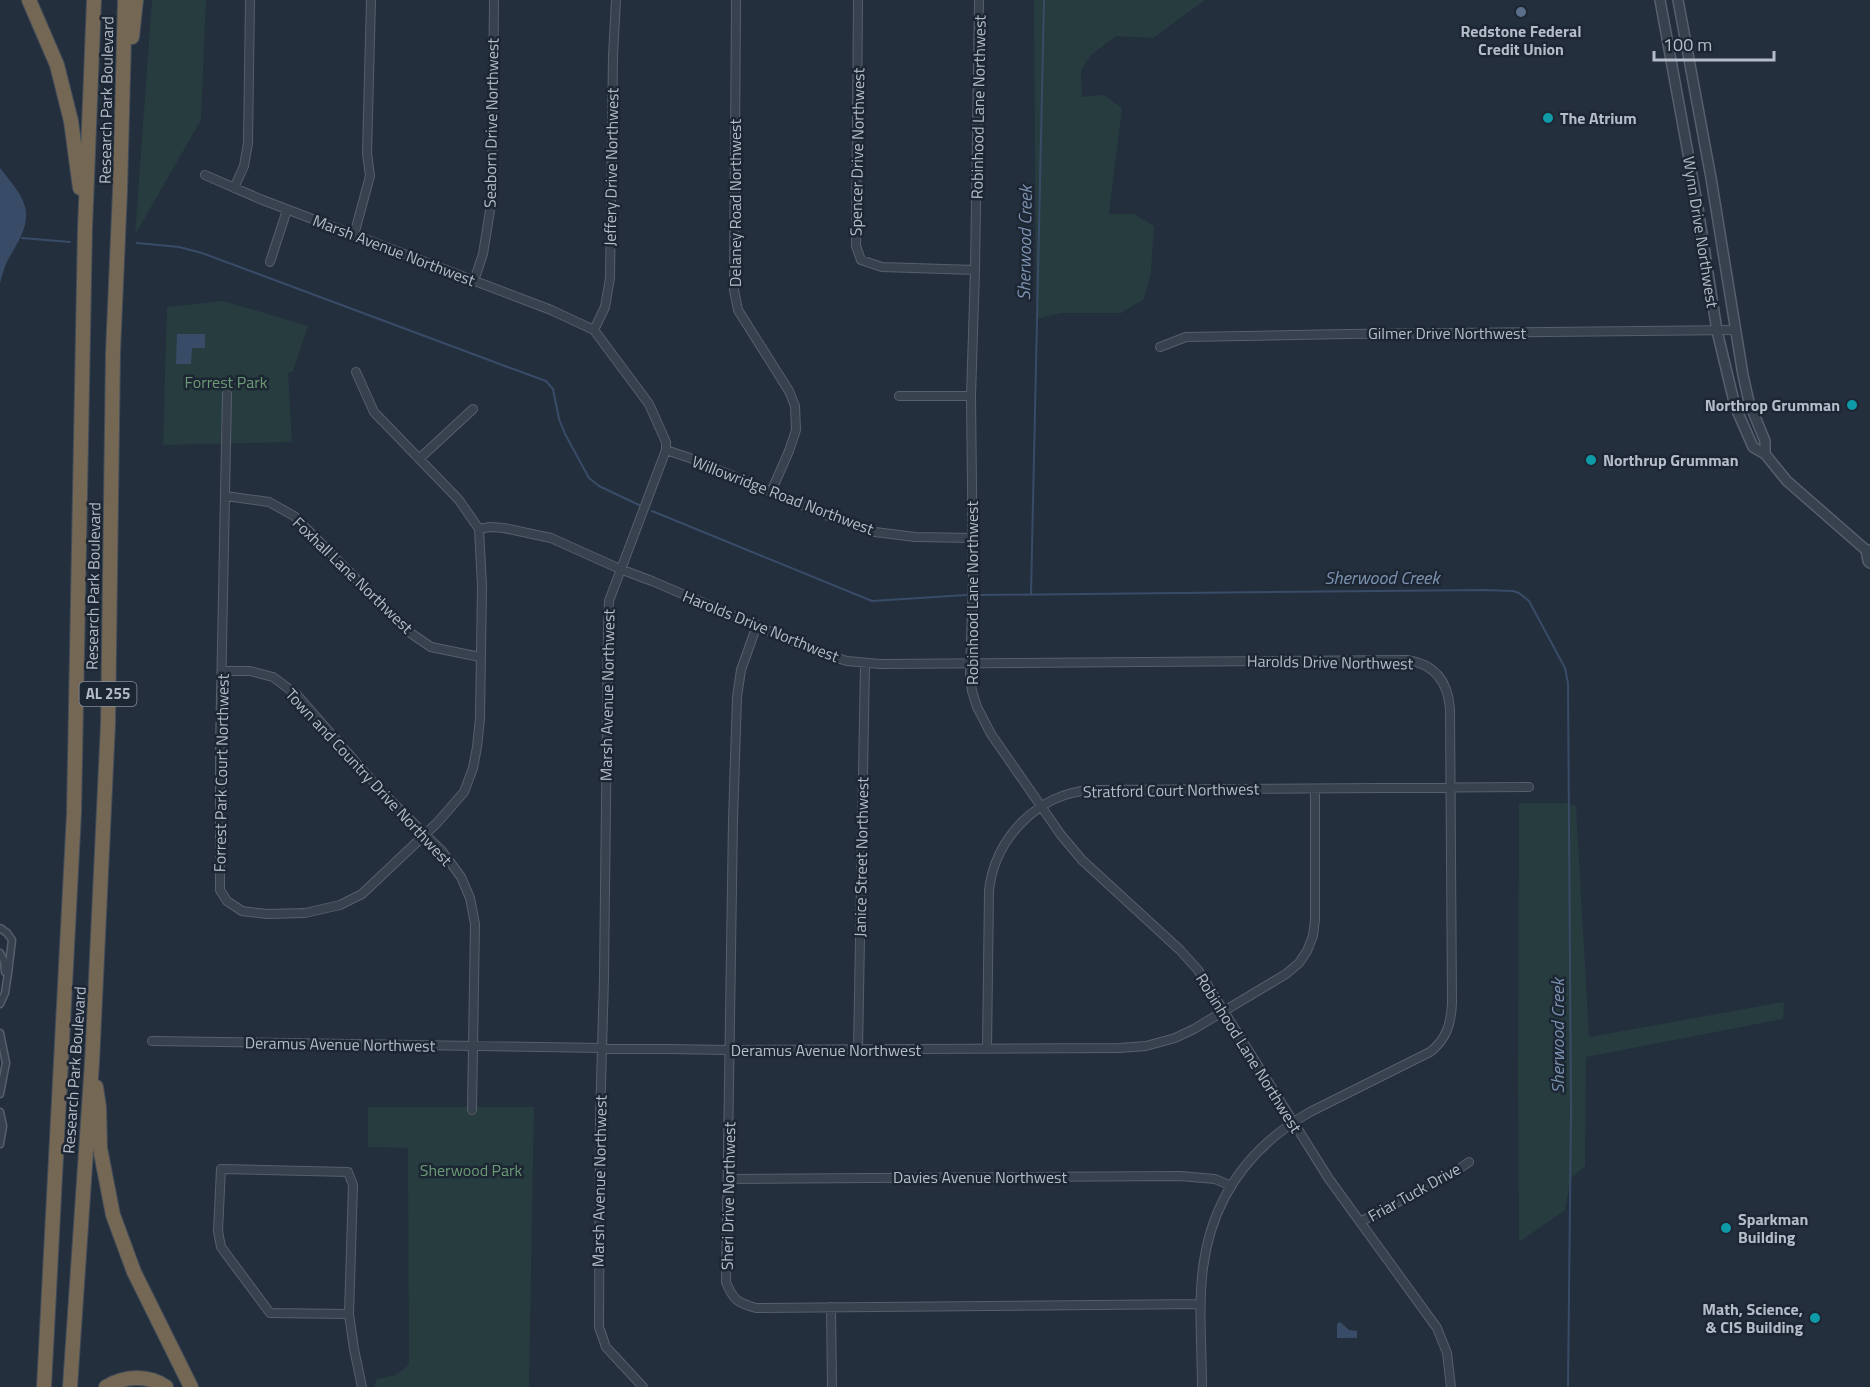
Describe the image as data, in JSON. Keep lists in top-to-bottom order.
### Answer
{
  "streets": {
    "highway": ["Research Park Boulevard", "AL 255"],
    "street": [
      "Robinhood Lane Northwest",
      "Seaborn Drive Northwest",
      "Spencer Drive Northwest",
      "Jeffery Drive Northwest",
      "Delaney Road Northwest",
      "Wynn Drive Northwest",
      "Marsh Avenue Northwest",
      "Gilmer Drive Northwest",
      "Willowridge Road Northwest",
      "Foxhall Lane Northwest",
      "Harolds Drive Northwest",
      "Forrest Park Court Northwest",
      "Town and Country Drive Northwest",
      "Stratford Court Northwest",
      "Janice Street Northwest",
      "Deramus Avenue Northwest",
      "Davies Avenue Northwest",
      "Friar Tuck Drive",
      "Sheri Drive Northwest"
    ]
  },
  "crossings": [
    ["Robinhood Lane Northwest", "Spencer Drive Northwest"],
    ["Robinhood Lane Northwest", "Willowridge Road Northwest"],
    ["Robinhood Lane Northwest", "Harolds Drive Northwest"],
    ["Robinhood Lane Northwest", "Stratford Court Northwest"],
    ["Robinhood Lane Northwest", "Deramus Avenue Northwest"],
    ["Robinhood Lane Northwest", "Friar Tuck Drive"],
    ["Seaborn Drive Northwest", "Marsh Avenue Northwest"],
    ["Jeffery Drive Northwest", "Marsh Avenue Northwest"],
    ["Delaney Road Northwest", "Willowridge Road Northwest"],
    ["Wynn Drive Northwest", "Gilmer Drive Northwest"],
    ["Marsh Avenue Northwest", "Willowridge Road Northwest"],
    ["Marsh Avenue Northwest", "Harolds Drive Northwest"],
    ["Marsh Avenue Northwest", "Deramus Avenue Northwest"],
    ["Foxhall Lane Northwest", "Forrest Park Court Northwest"],
    ["Harolds Drive Northwest", "Forrest Park Court Northwest"],
    ["Harolds Drive Northwest", "Stratford Court Northwest"],
    ["Harolds Drive Northwest", "Janice Street Northwest"],
    ["Harolds Drive Northwest", "Davies Avenue Northwest"],
    ["Harolds Drive Northwest", "Sheri Drive Northwest"],
    ["Forrest Park Court Northwest", "Town and Country Drive Northwest"],
    ["Town and Country Drive Northwest", "Deramus Avenue Northwest"],
    ["Stratford Court Northwest", "Deramus Avenue Northwest"],
    ["Janice Street Northwest", "Deramus Avenue Northwest"],
    ["Deramus Avenue Northwest", "Sheri Drive Northwest"],
    ["Davies Avenue Northwest", "Sheri Drive Northwest"]
  ],
  "water": ["Sherwood Creek"],
  "parks": ["Forrest Park", "Sherwood Park"],
  "places": [
    "Redstone Federal Credit Union",
    "The Atrium",
    "Northrop Grumman",
    "Northrup Grumman",
    "Sparkman Building",
    "Math, Science, & CIS Building"
  ],
  "scale_bar": "100 m"
}
